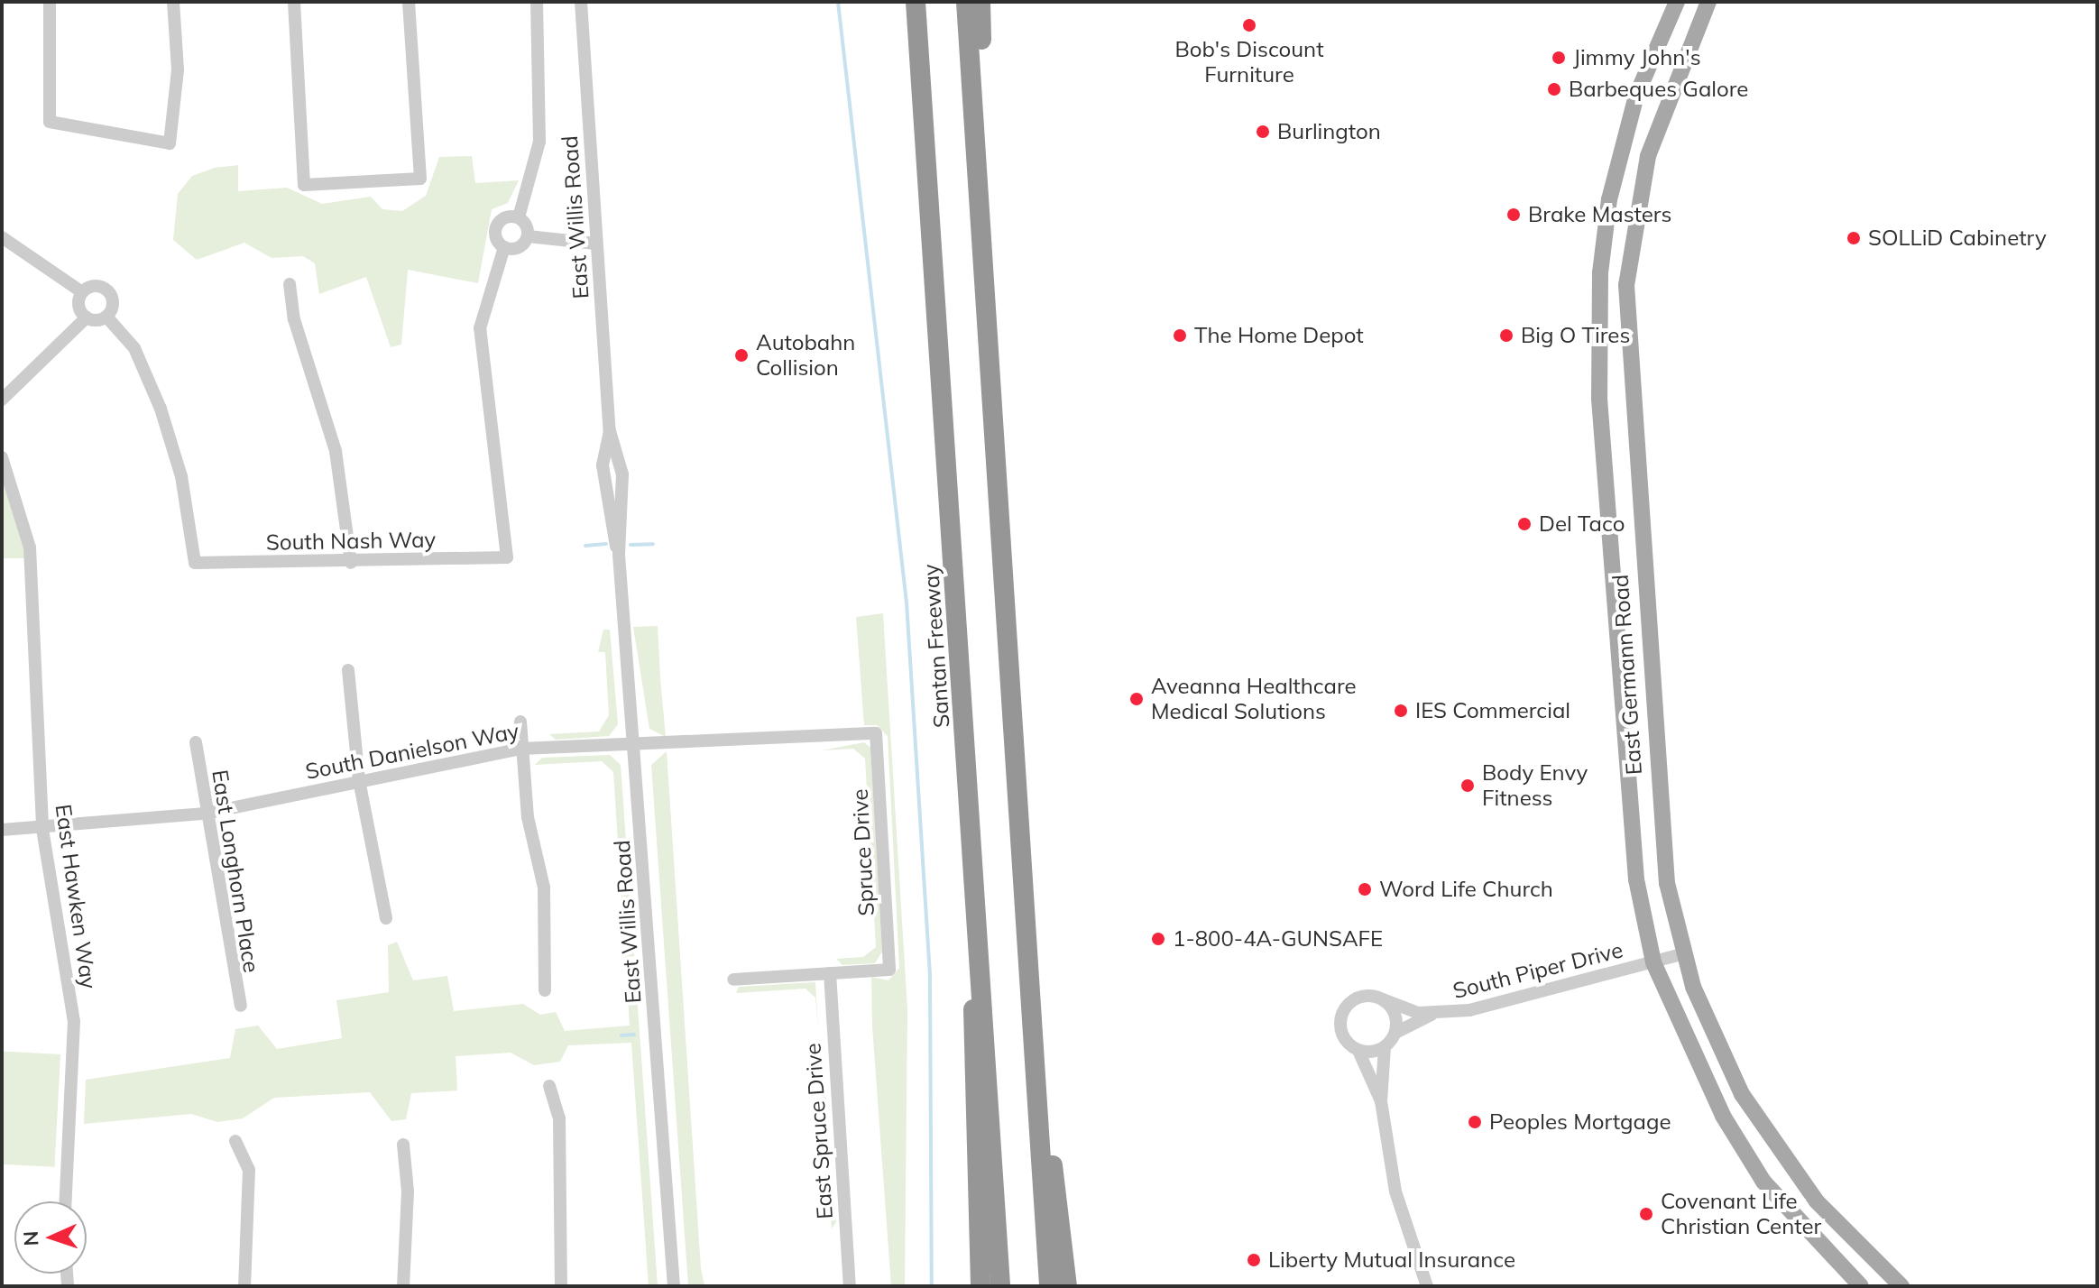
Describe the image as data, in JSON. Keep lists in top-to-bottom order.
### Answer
{
  "streets": {
    "highway": ["Santan Freeway"],
    "main road": ["East Germann Road"],
    "street": [
      "East Willis Road",
      "South Nash Way",
      "South Danielson Way",
      "Spruce Drive",
      "East Longhorn Place",
      "East Hawken Way",
      "South Piper Drive",
      "East Spruce Drive"
    ]
  },
  "crossings": [
    ["East Willis Road", "South Danielson Way"],
    ["East Germann Road", "South Piper Drive"],
    ["South Danielson Way", "Spruce Drive"],
    ["South Danielson Way", "East Longhorn Place"],
    ["South Danielson Way", "East Hawken Way"],
    ["Spruce Drive", "East Spruce Drive"]
  ],
  "places": [
    "Bob's Discount Furniture",
    "Jimmy John's",
    "Barbeques Galore",
    "Burlington",
    "Brake Masters",
    "SOLLiD Cabinetry",
    "The Home Depot",
    "Big O Tires",
    "Autobahn Collision",
    "Del Taco",
    "Aveanna Healthcare Medical Solutions",
    "IES Commercial",
    "Body Envy Fitness",
    "Word Life Church",
    "1-800-4A-GUNSAFE",
    "Peoples Mortgage",
    "Covenant Life Christian Center",
    "Liberty Mutual Insurance"
  ],
  "north": "left"
}
